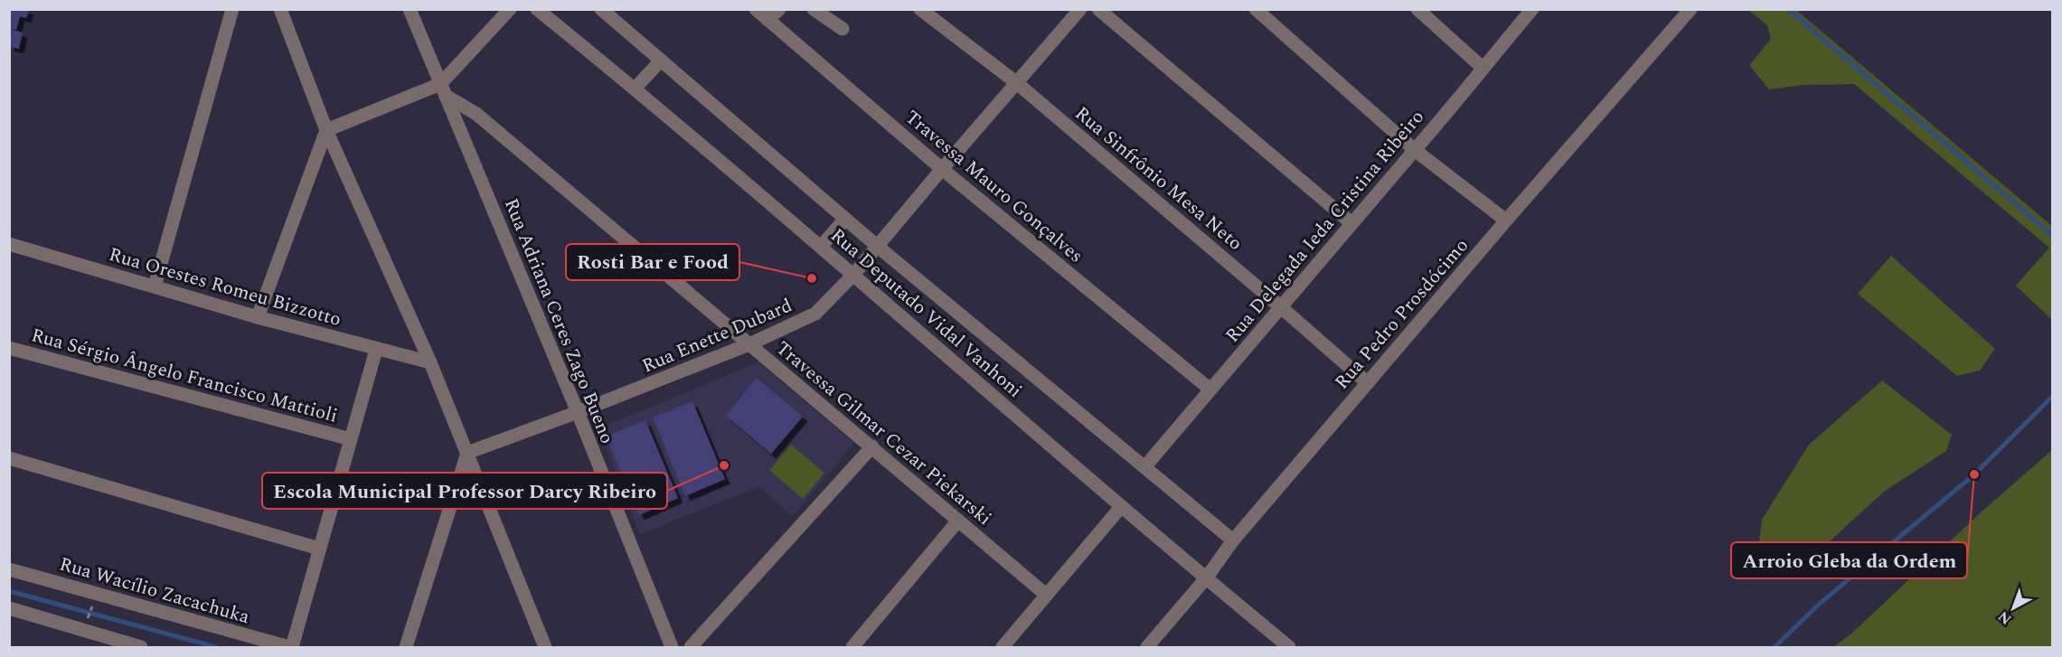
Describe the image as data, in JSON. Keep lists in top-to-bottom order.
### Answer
{
  "streets": {
    "street": [
      "Rua Sinfrônio Mesa Neto",
      "Travessa Mauro Gonçalves",
      "Rua Delegada Ieda Cristina Ribeiro",
      "Rua Orestes Romeu Bizzotto",
      "Rua Deputado Vidal Vanhoni",
      "Rua Pedro Prosdócimo",
      "Rua Adriana Ceres Zago Bueno",
      "Rua Enette Dubard",
      "Rua Sérgio Ângelo Francisco Mattioli",
      "Travessa Gilmar Cezar Piekarski",
      "Rua Wacílio Zacachuka"
    ]
  },
  "crossings": [
    ["Rua Sinfrônio Mesa Neto", "Rua Delegada Ieda Cristina Ribeiro"],
    ["Rua Sinfrônio Mesa Neto", "Rua Pedro Prosdócimo"],
    ["Rua Sinfrônio Mesa Neto", "Rua Enette Dubard"],
    ["Travessa Mauro Gonçalves", "Rua Delegada Ieda Cristina Ribeiro"],
    ["Travessa Mauro Gonçalves", "Rua Enette Dubard"],
    ["Rua Delegada Ieda Cristina Ribeiro", "Rua Deputado Vidal Vanhoni"],
    ["Rua Deputado Vidal Vanhoni", "Rua Pedro Prosdócimo"],
    ["Rua Deputado Vidal Vanhoni", "Rua Enette Dubard"],
    ["Rua Adriana Ceres Zago Bueno", "Rua Enette Dubard"],
    ["Rua Adriana Ceres Zago Bueno", "Travessa Gilmar Cezar Piekarski"],
    ["Rua Enette Dubard", "Travessa Gilmar Cezar Piekarski"]
  ],
  "places": ["Rosti Bar e Food", "Escola Municipal Professor Darcy Ribeiro", "Arroio Gleba da Ordem"],
  "north": "bottom left"
}
